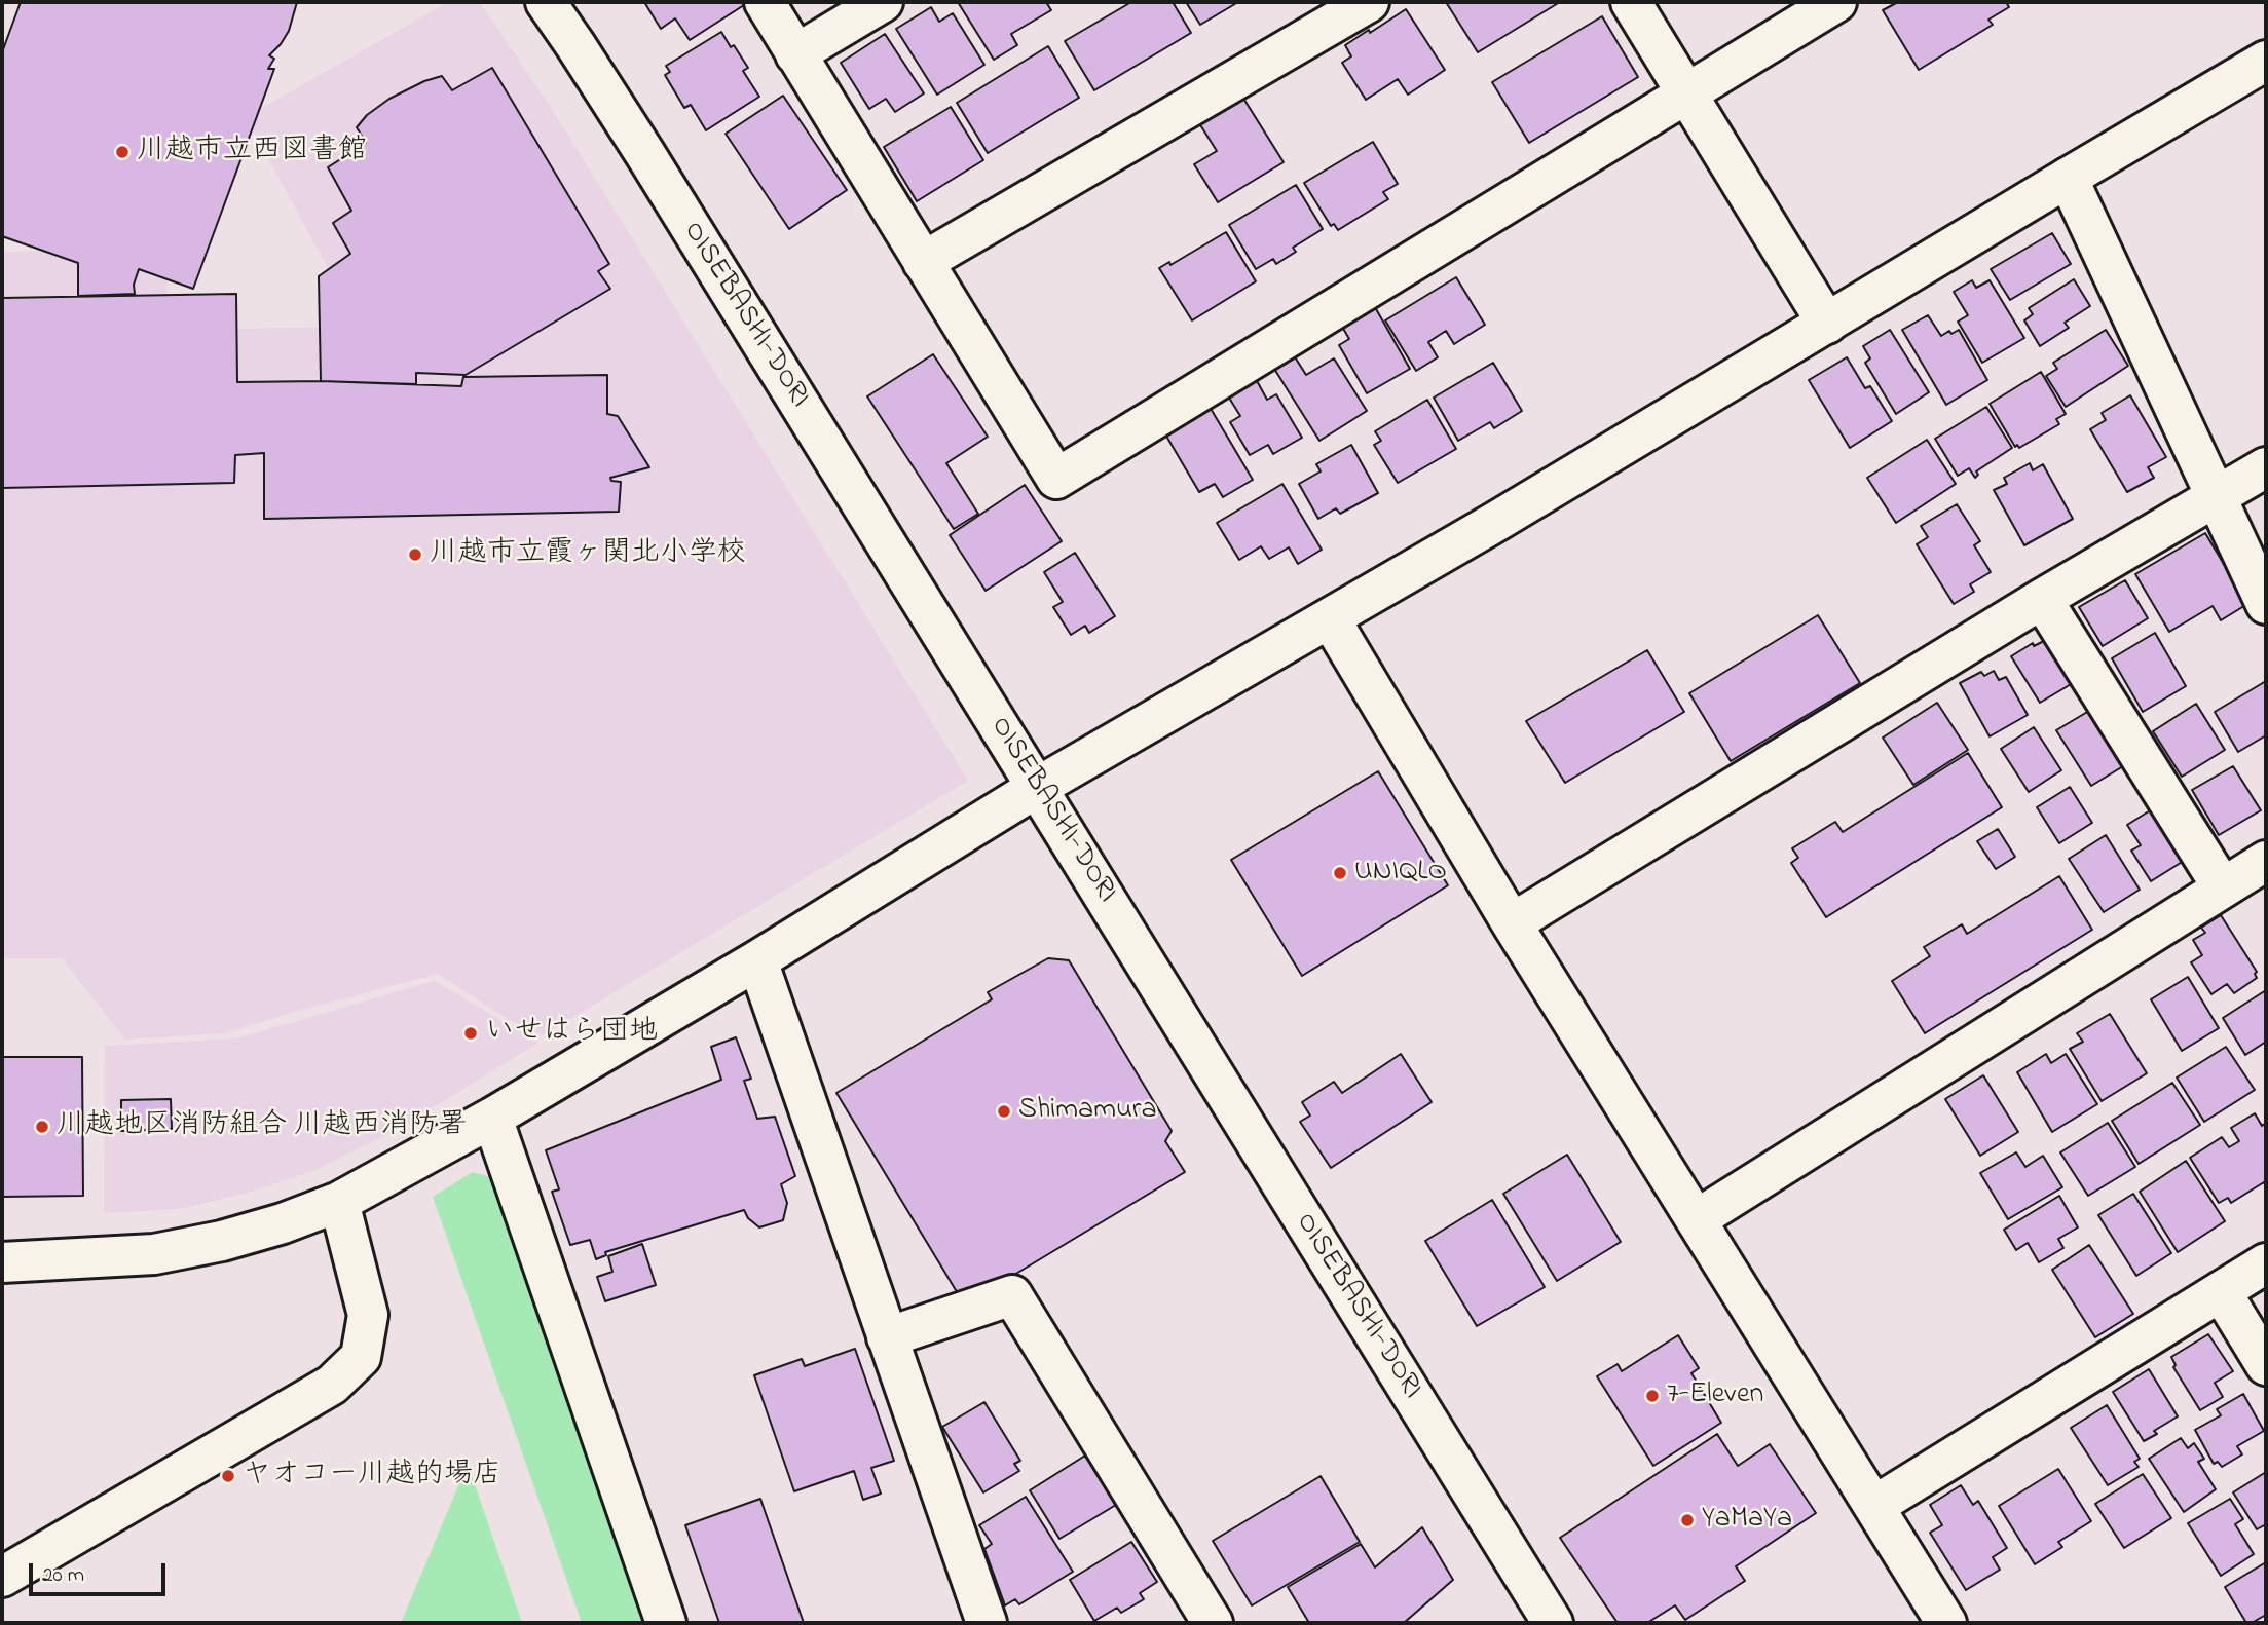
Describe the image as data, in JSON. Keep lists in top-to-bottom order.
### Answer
{
  "streets": {
    "street": ["OISEBASHI-DORI"]
  },
  "places": [
    "川越市立西図書館",
    "川越市立霞ヶ関北小学校",
    "UNIQLO",
    "いせはら団地",
    "Shimamura",
    "川越地区消防組合 川越西消防署",
    "7-Eleven",
    "ヤオコー川越的場店",
    "YaMaYa"
  ],
  "scale_bar": "20 m"
}
